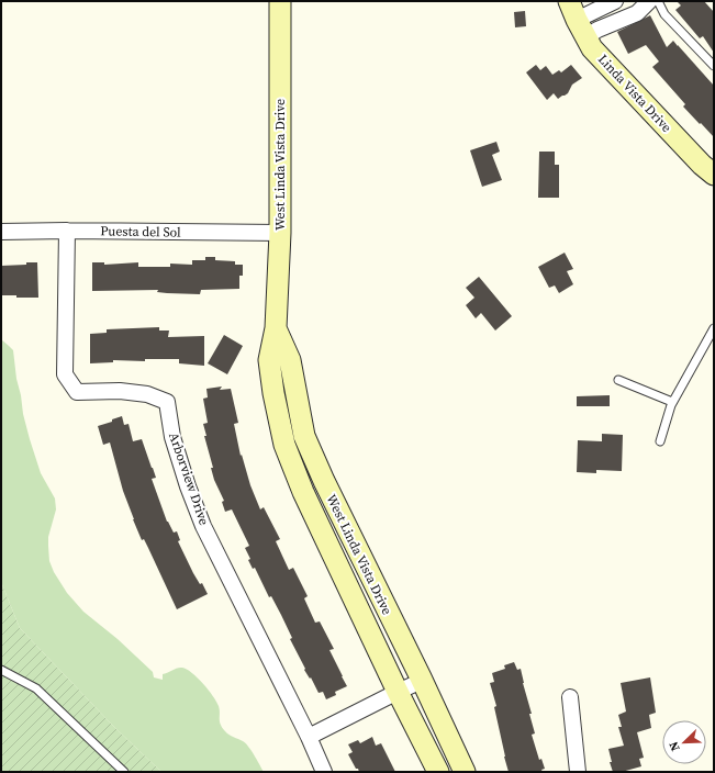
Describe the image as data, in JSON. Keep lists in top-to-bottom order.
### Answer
{
  "streets": {
    "main road": ["Linda Vista Drive", "West Linda Vista Drive"],
    "street": ["Puesta del Sol", "Arborview Drive"]
  },
  "crossings": [
    ["West Linda Vista Drive", "Puesta del Sol"],
    ["Puesta del Sol", "Arborview Drive"]
  ],
  "north": "bottom left"
}
